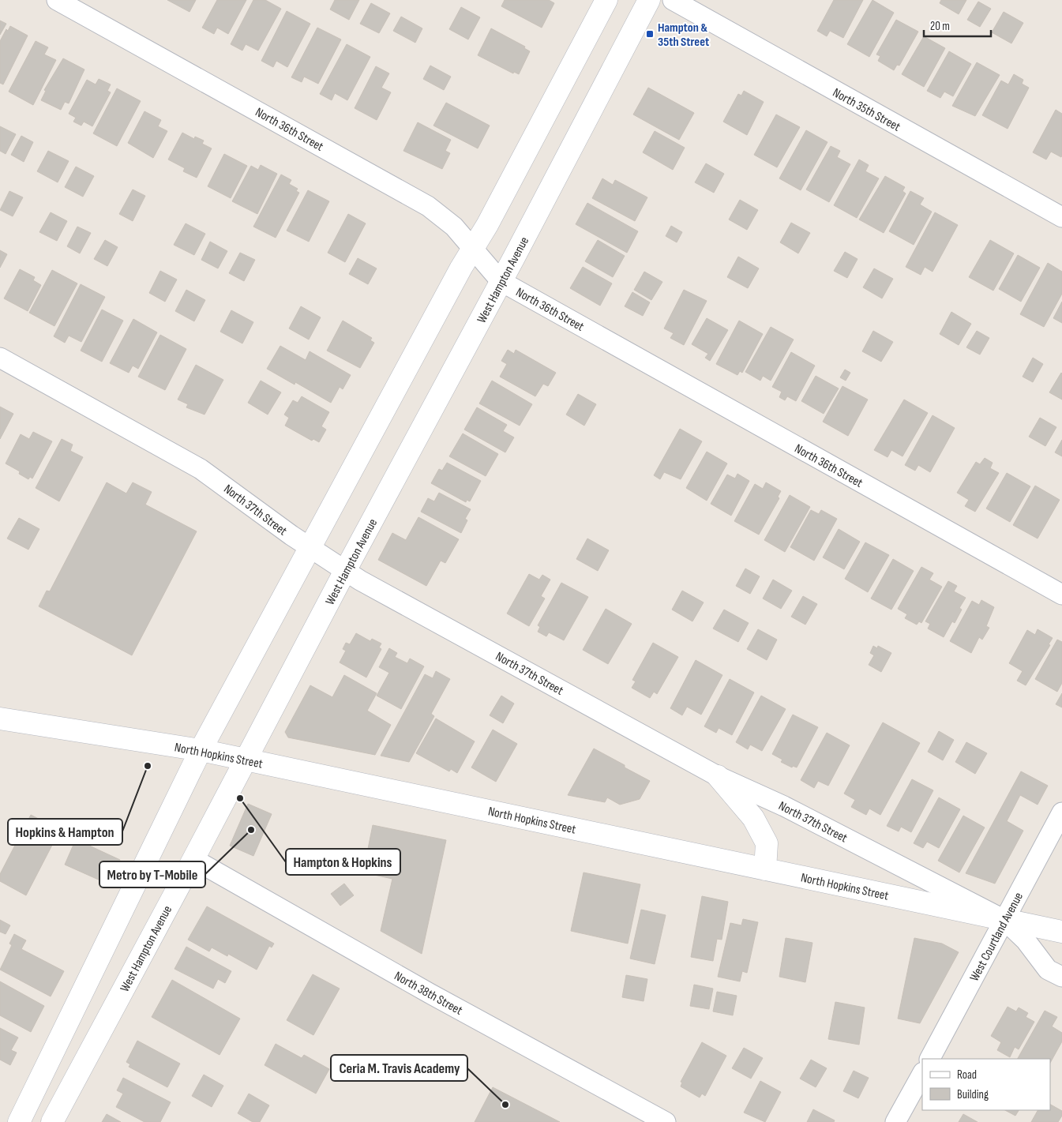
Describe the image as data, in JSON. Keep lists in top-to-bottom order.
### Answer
{
  "streets": {
    "main road": ["West Hampton Avenue", "North Hopkins Street"],
    "street": [
      "North 35th Street",
      "North 36th Street",
      "North 37th Street",
      "West Courtland Avenue",
      "North 38th Street"
    ]
  },
  "crossings": [
    ["North 36th Street", "West Hampton Avenue"],
    ["West Hampton Avenue", "North 37th Street"],
    ["West Hampton Avenue", "North Hopkins Street"],
    ["West Hampton Avenue", "North 38th Street"],
    ["North 37th Street", "North Hopkins Street"],
    ["North 37th Street", "West Courtland Avenue"],
    ["North Hopkins Street", "West Courtland Avenue"]
  ],
  "places": {
    "transit": ["Hampton & 35th Street"],
    "other": [
      "Hopkins & Hampton",
      "Hampton & Hopkins",
      "Metro by T-Mobile",
      "Ceria M. Travis Academy"
    ]
  },
  "legend": ["Road", "Building"],
  "scale_bar": "20 m"
}
